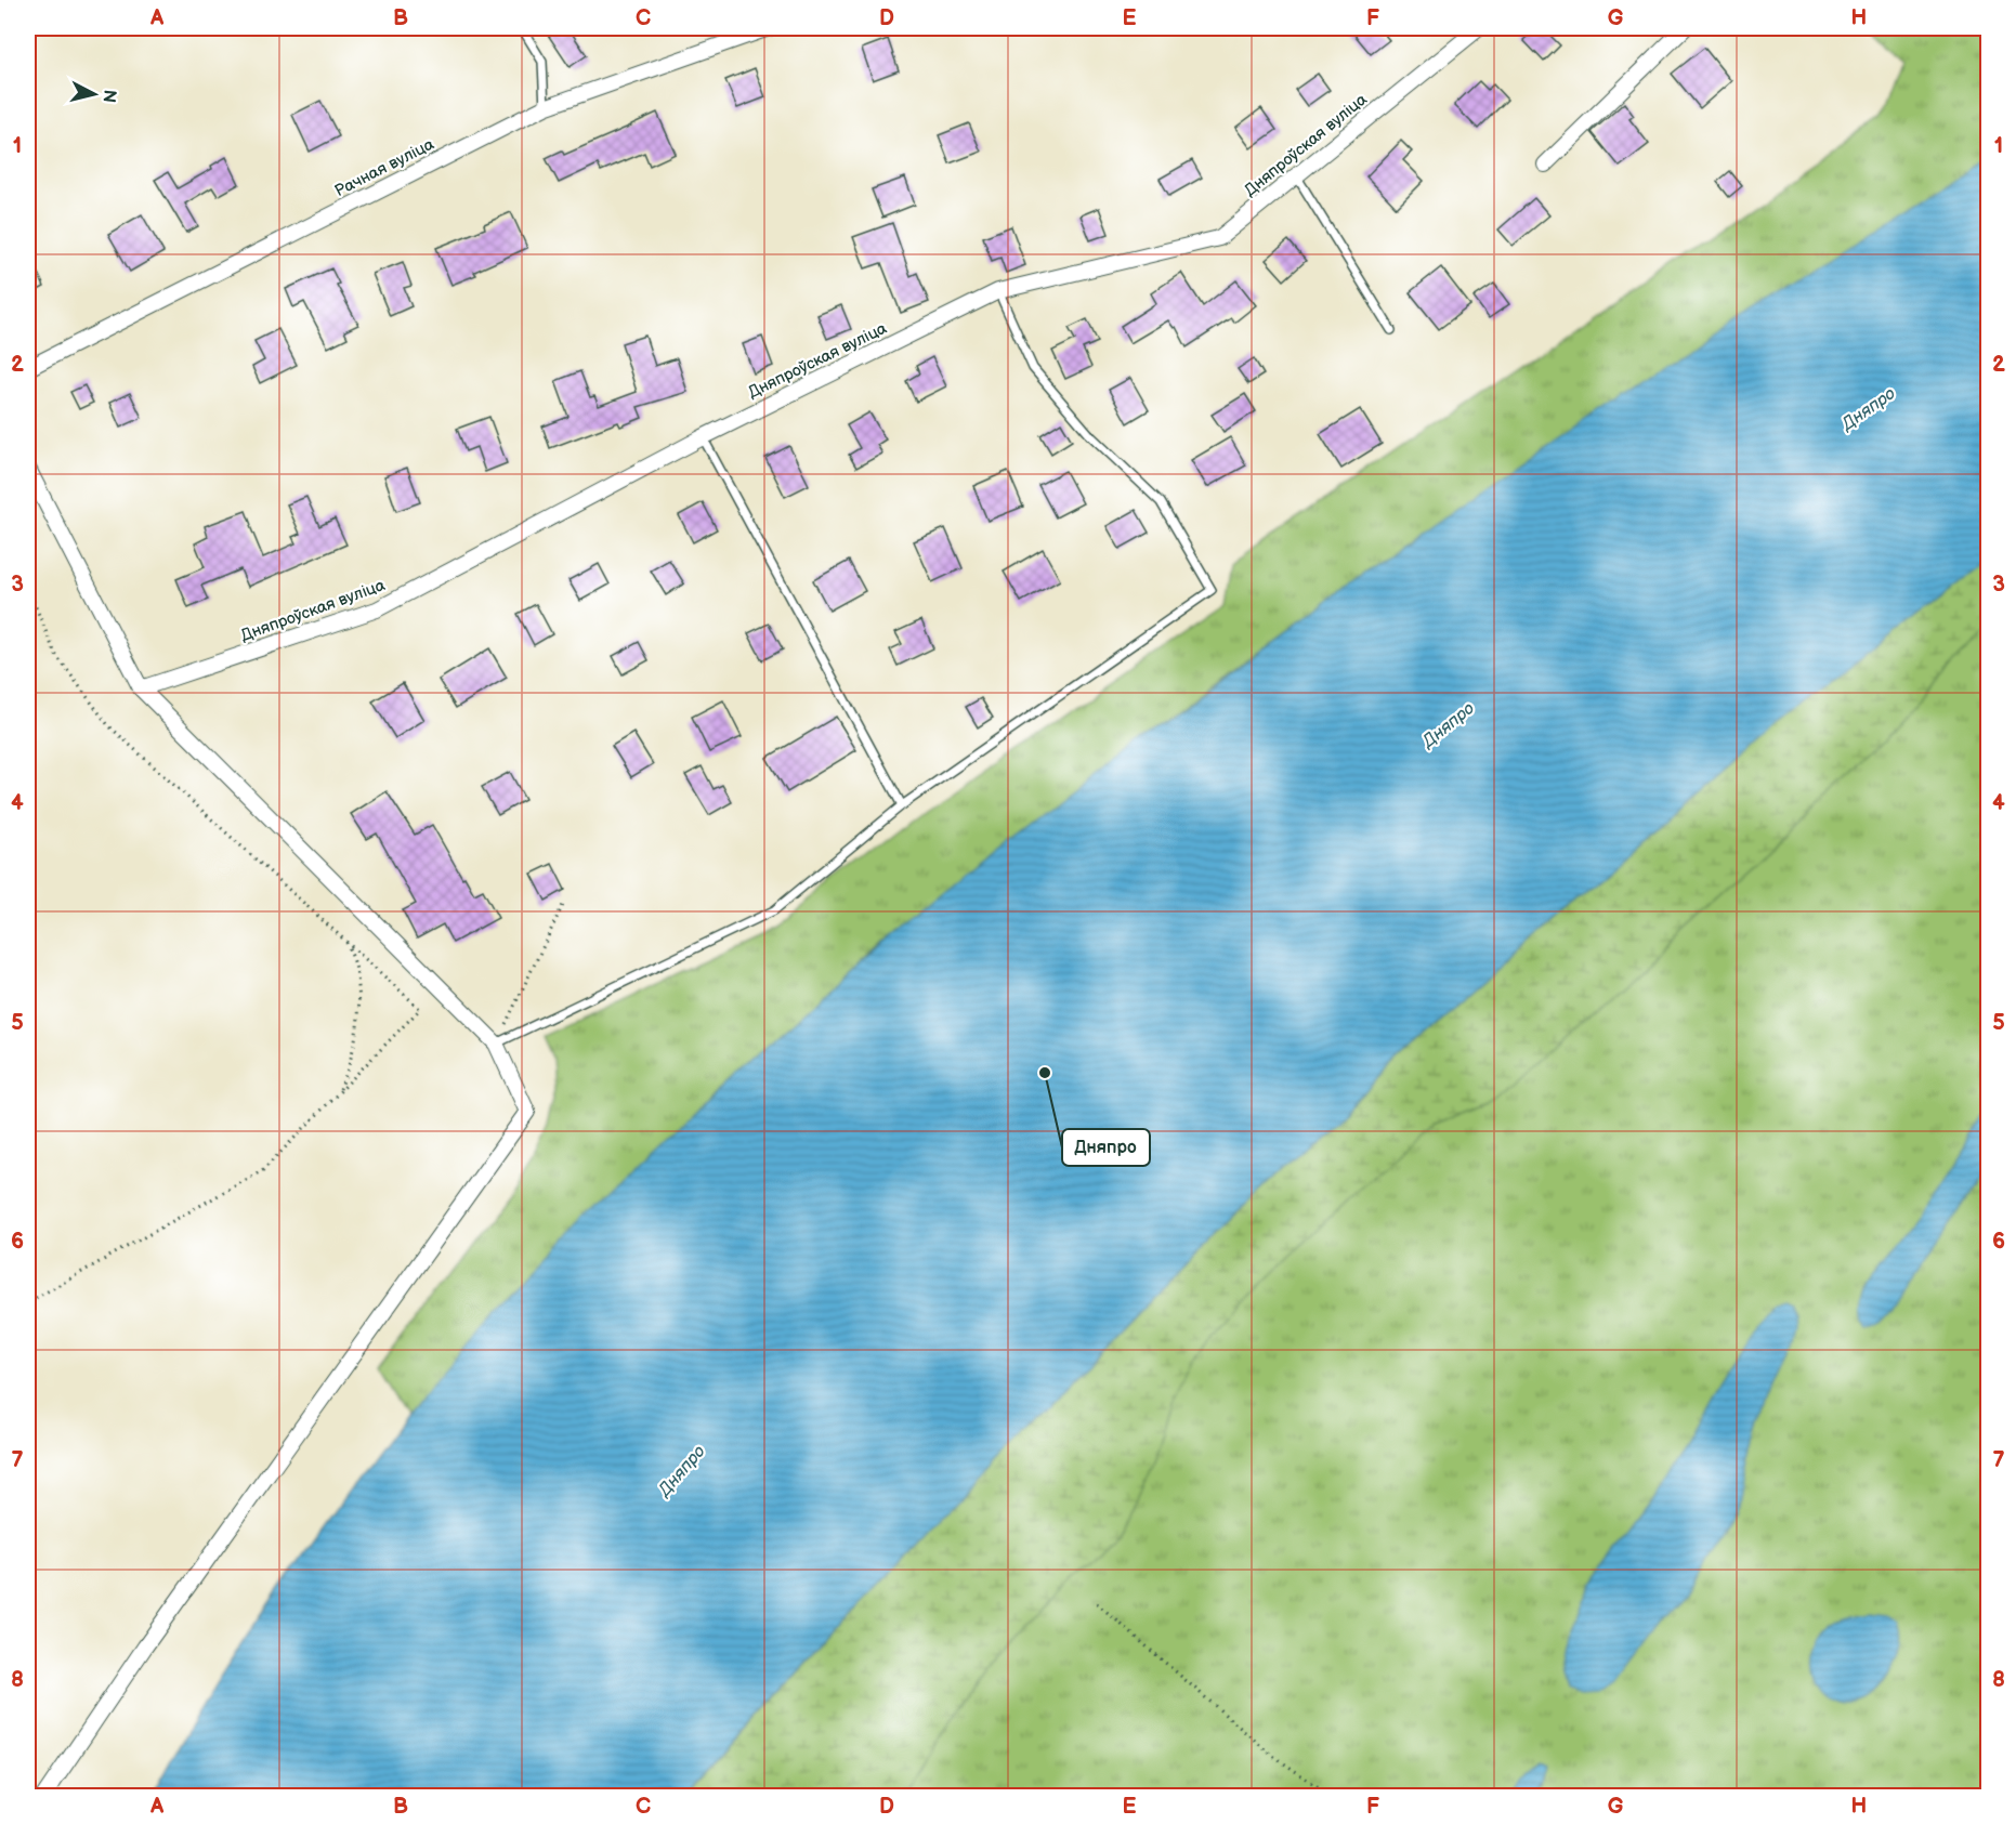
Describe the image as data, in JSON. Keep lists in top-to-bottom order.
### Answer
{
  "streets": {
    "street": ["Дняпроўская вуліца", "Рачная вуліца"]
  },
  "water": ["Дняпро"],
  "places": ["Дняпро"],
  "north": "right",
  "grid": {
    "columns": [
      "A",
      "B",
      "C",
      "D",
      "E",
      "F",
      "G",
      "H"
    ],
    "rows": [
      "1",
      "2",
      "3",
      "4",
      "5",
      "6",
      "7",
      "8"
    ]
  }
}
